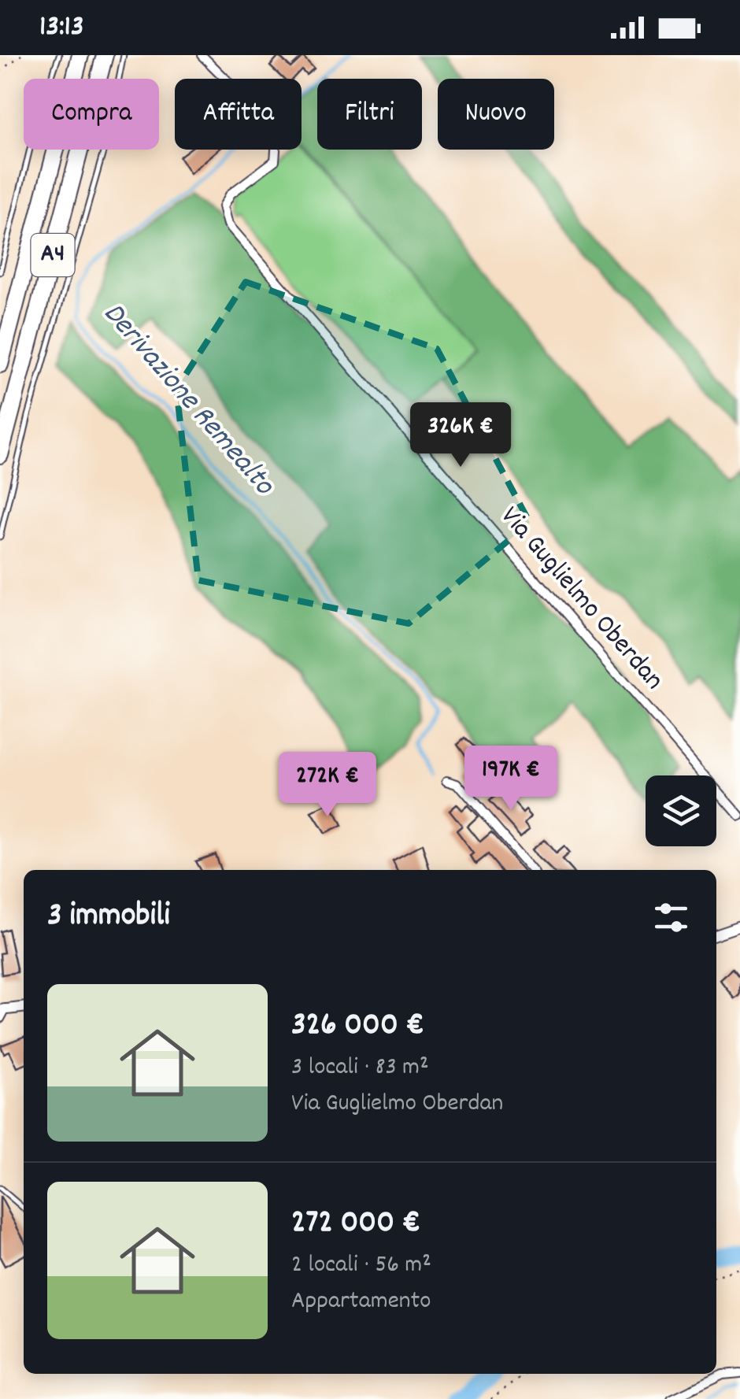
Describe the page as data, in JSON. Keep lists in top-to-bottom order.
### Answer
{
  "streets": {
    "highway": ["A4"],
    "street": ["Via Guglielmo Oberdan"]
  },
  "water": ["Derivazione Remealto"],
  "page": {
    "status": "13:13",
    "chip": [
      "Compra",
      "Affitta",
      "Filtri",
      "Nuovo"
    ],
    "price": ["326K €", "197K €", "272K €"],
    "heading": "3 immobili",
    "list": [
      {
        "name": "326 000 €",
        "note": "3 locali · 83 m² · Via Guglielmo Oberdan"
      },
      {
        "name": "272 000 €",
        "note": "2 locali · 56 m² · Appartamento"
      }
    ]
  }
}
